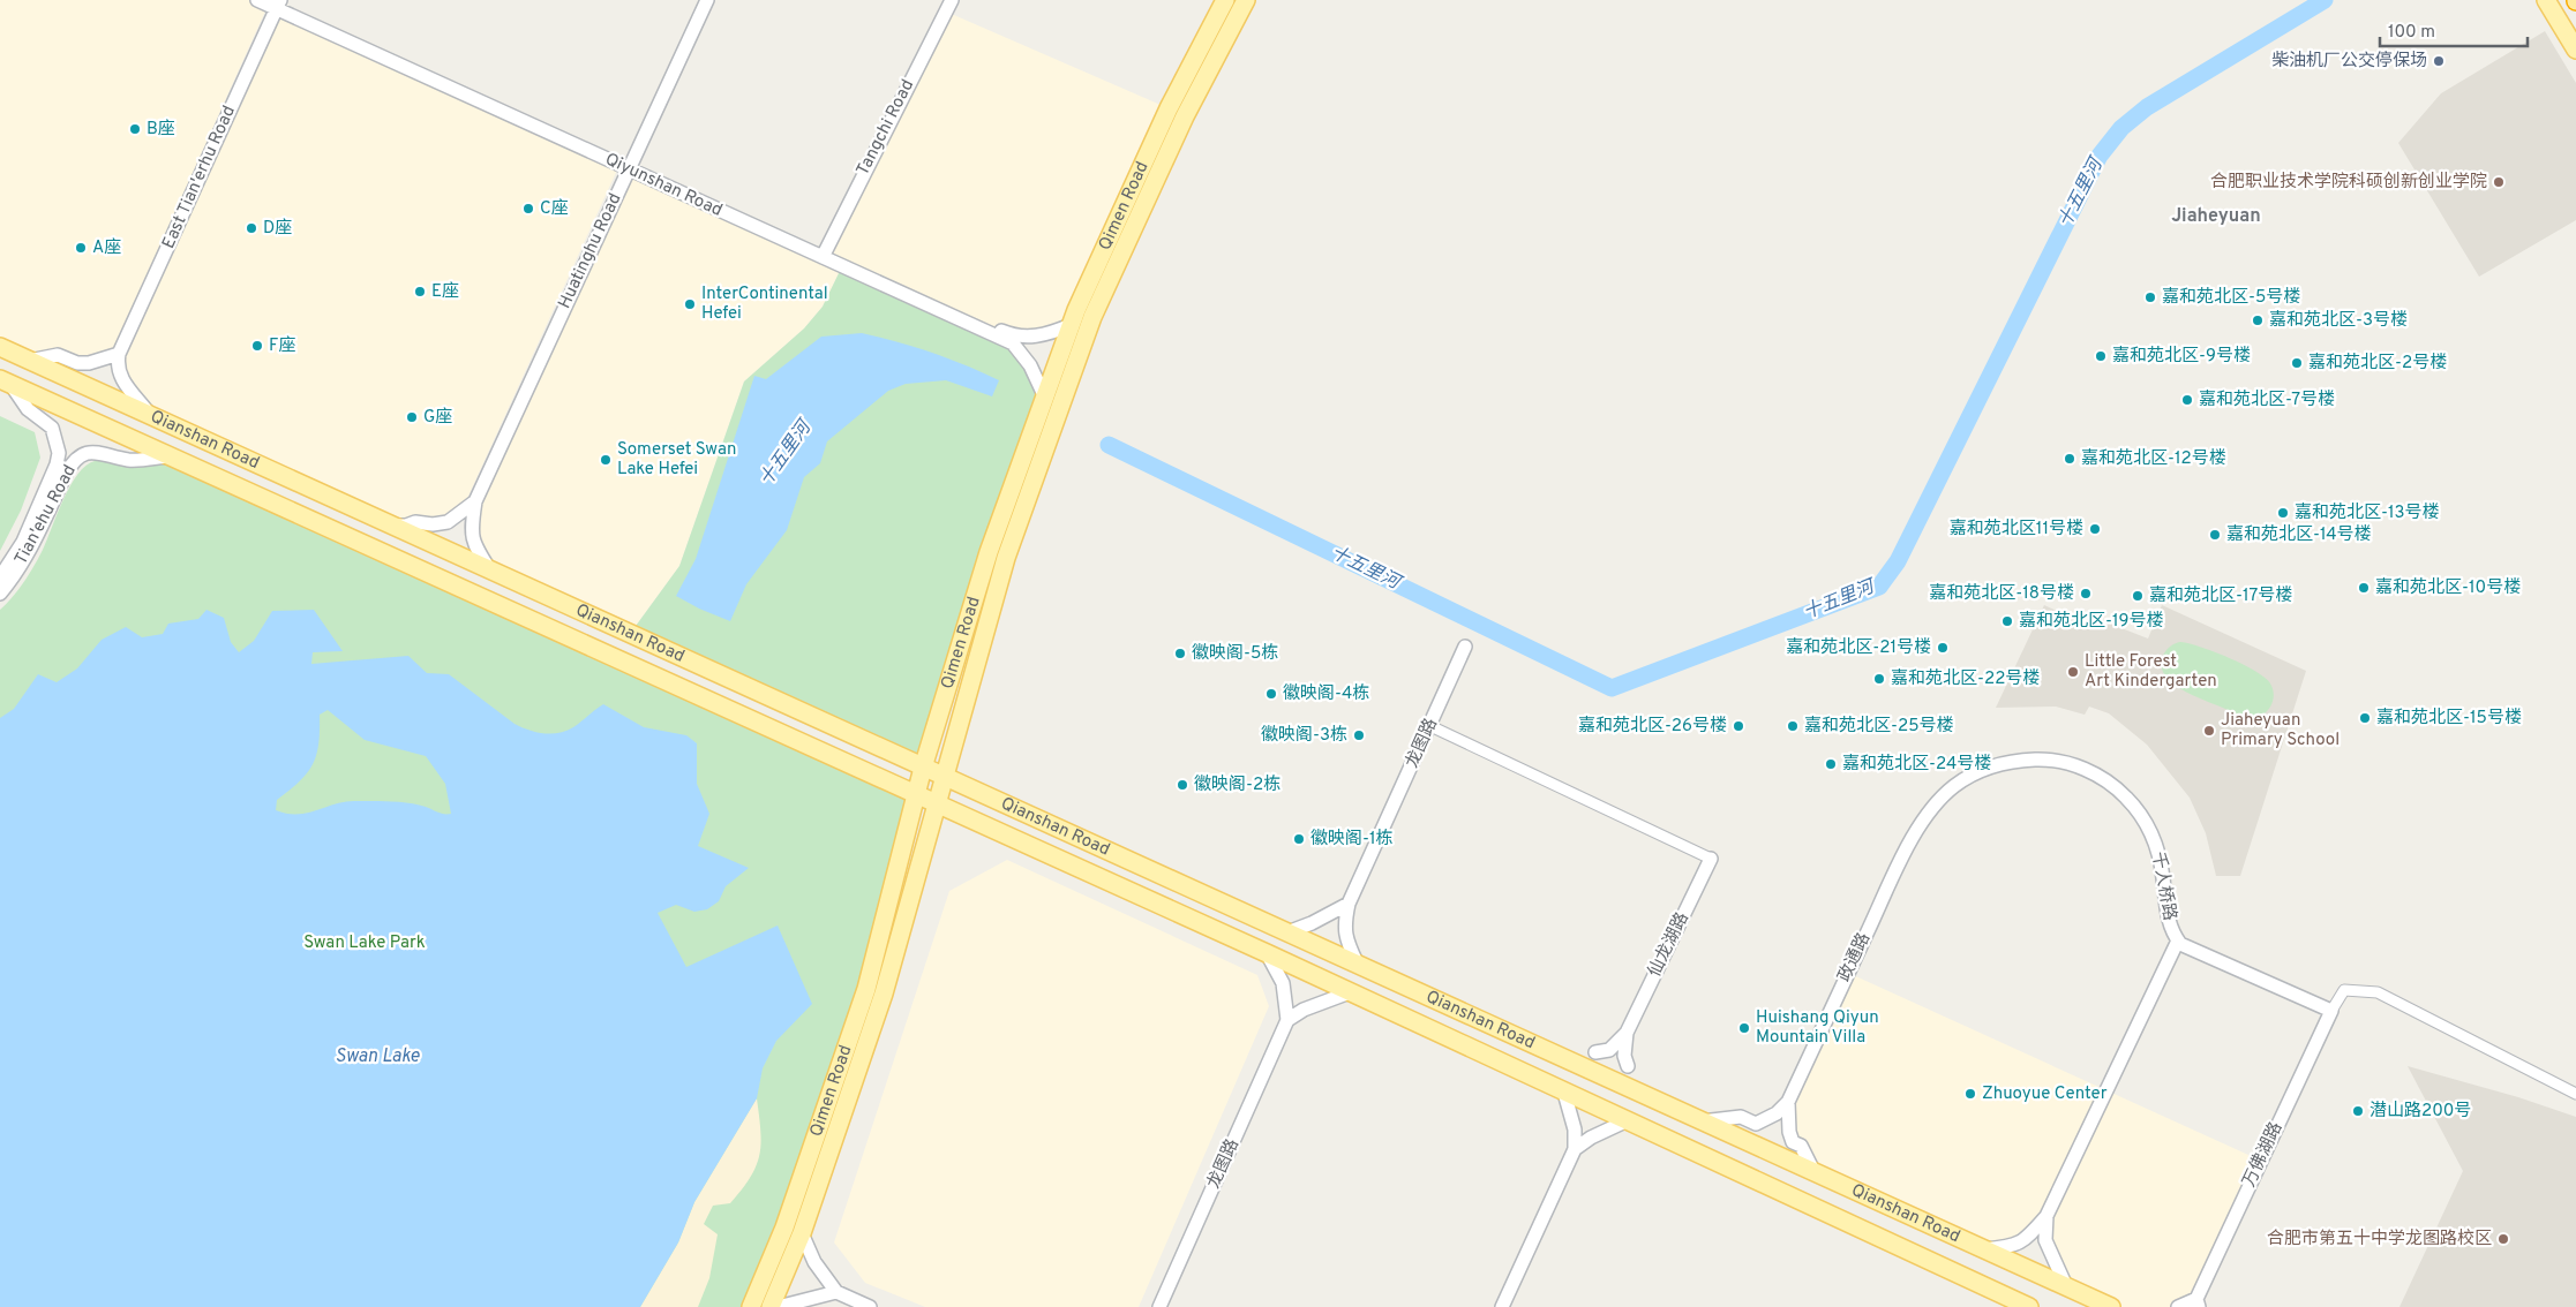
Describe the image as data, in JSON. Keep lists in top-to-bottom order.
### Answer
{
  "streets": {
    "main road": ["Qimen Road", "Qianshan Road"],
    "street": [
      "Tangchi Road",
      "East Tian'erhu Road",
      "Qiyunshan Road",
      "Huatinghu Road",
      "Tian'ehu Road",
      "龙图路",
      "千人桥路",
      "仙龙湖路",
      "政通路",
      "万佛湖路"
    ]
  },
  "crossings": [
    ["Tangchi Road", "Qiyunshan Road"],
    ["East Tian'erhu Road", "Qiyunshan Road"],
    ["Qiyunshan Road", "Qimen Road"],
    ["Qiyunshan Road", "Huatinghu Road"],
    ["Qimen Road", "Qianshan Road"],
    ["Huatinghu Road", "Qianshan Road"],
    ["Qianshan Road", "Tian'ehu Road"],
    ["Qianshan Road", "龙图路"],
    ["千人桥路", "政通路"],
    ["千人桥路", "万佛湖路"]
  ],
  "districts": ["Jiaheyuan"],
  "water": ["十五里河", "Swan Lake"],
  "parks": ["Swan Lake Park"],
  "places": [
    "柴油机厂公交停保场",
    "B座",
    "合肥职业技术学院科硕创新创业学院",
    "C座",
    "D座",
    "A座",
    "E座",
    "嘉和苑北区-5号楼",
    "InterContinental Hefei",
    "嘉和苑北区-3号楼",
    "F座",
    "嘉和苑北区-9号楼",
    "嘉和苑北区-2号楼",
    "嘉和苑北区-7号楼",
    "G座",
    "嘉和苑北区-12号楼",
    "Somerset Swan Lake Hefei",
    "嘉和苑北区-13号楼",
    "嘉和苑北区11号楼",
    "嘉和苑北区-14号楼",
    "嘉和苑北区-10号楼",
    "嘉和苑北区-18号楼",
    "嘉和苑北区-17号楼",
    "嘉和苑北区-19号楼",
    "嘉和苑北区-21号楼",
    "徽映阁-5栋",
    "Little Forest Art Kindergarten",
    "嘉和苑北区-22号楼",
    "徽映阁-4栋",
    "嘉和苑北区-15号楼",
    "嘉和苑北区-26号楼",
    "嘉和苑北区-25号楼",
    "Jiaheyuan Primary School",
    "徽映阁-3栋",
    "嘉和苑北区-24号楼",
    "徽映阁-2栋",
    "徽映阁-1栋",
    "Huishang Qiyun Mountain Villa",
    "Zhuoyue Center",
    "潜山路200号",
    "合肥市第五十中学龙图路校区"
  ],
  "scale_bar": "100 m"
}
